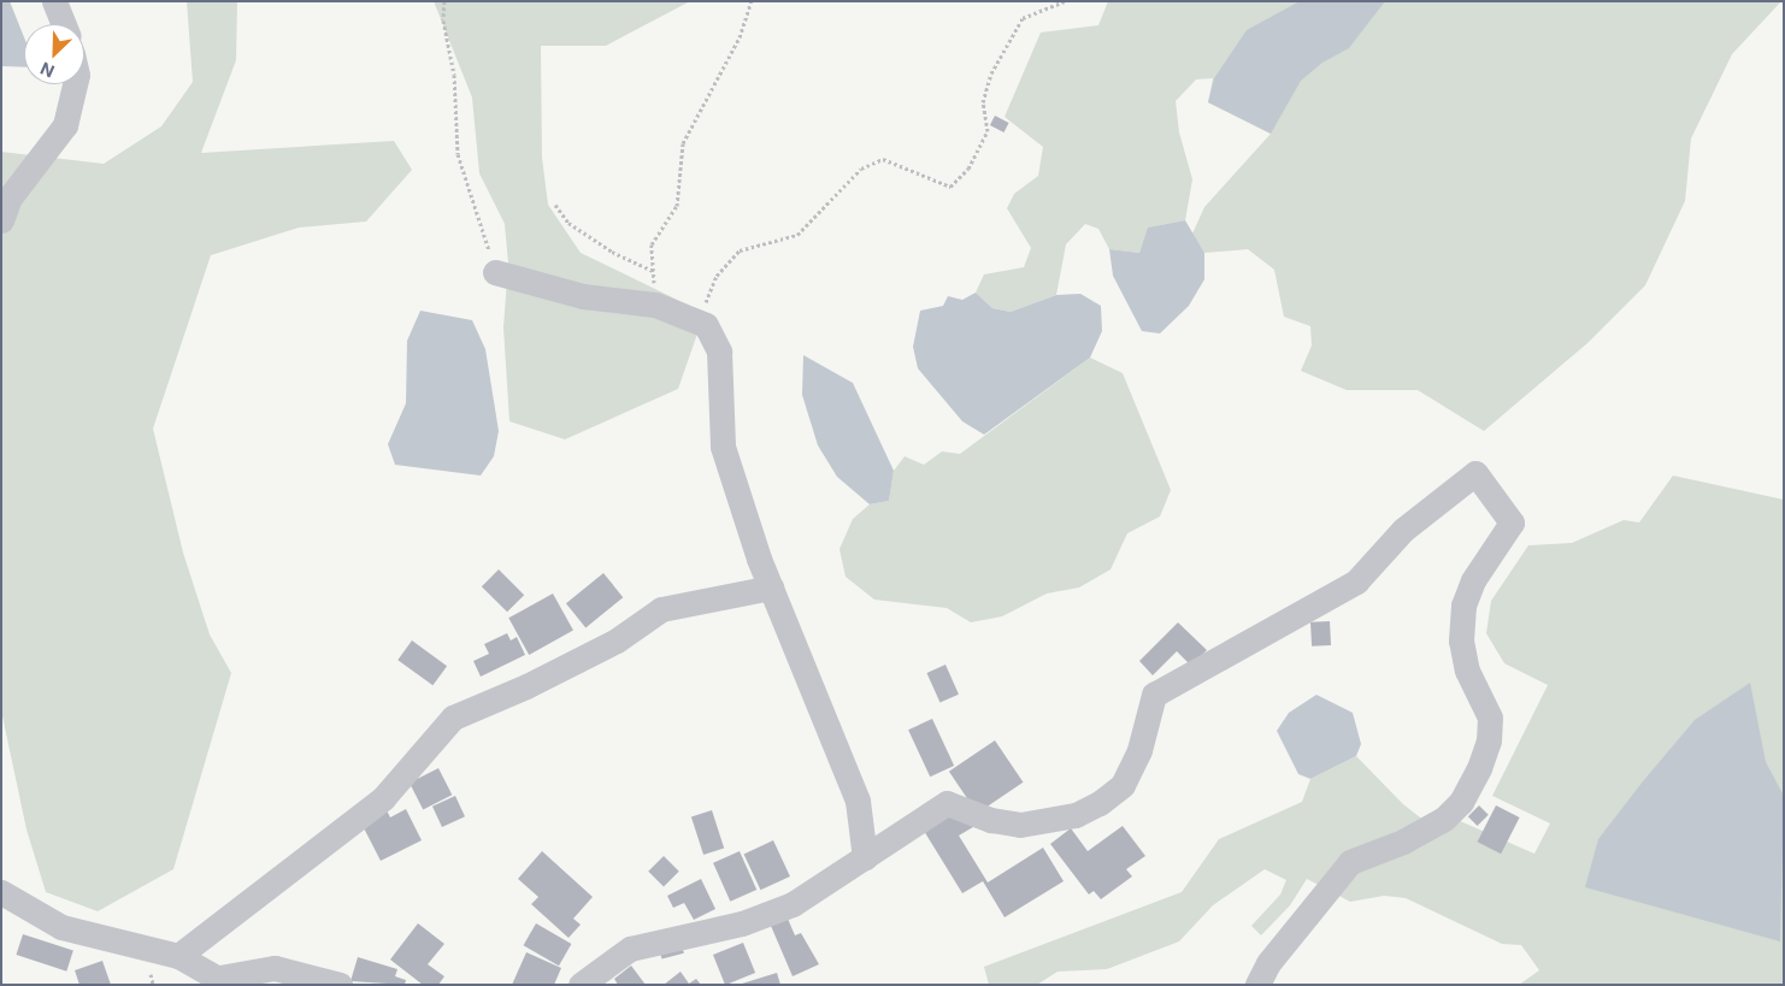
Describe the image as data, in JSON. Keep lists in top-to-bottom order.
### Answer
{
  "north": "bottom left"
}
